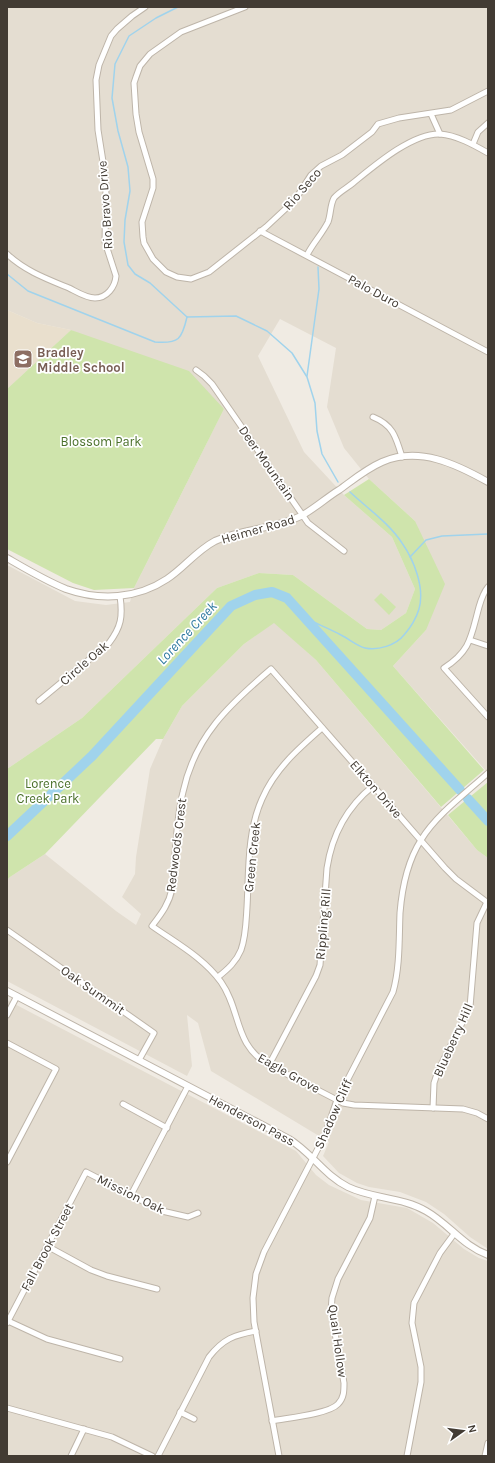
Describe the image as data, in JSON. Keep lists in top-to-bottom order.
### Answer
{
  "streets": {
    "street": [
      "Rio Seco",
      "Rio Bravo Drive",
      "Palo Duro",
      "Deer Mountain",
      "Heimer Road",
      "Circle Oak",
      "Elkton Drive",
      "Redwoods Crest",
      "Green Creek",
      "Rippling Rill",
      "Oak Summit",
      "Blueberry Hill",
      "Eagle Grove",
      "Shadow Cliff",
      "Henderson Pass",
      "Mission Oak",
      "Fall Brook Street",
      "Quail Hollow"
    ]
  },
  "crossings": [
    ["Rio Seco", "Palo Duro"],
    ["Deer Mountain", "Heimer Road"],
    ["Heimer Road", "Circle Oak"],
    ["Elkton Drive", "Redwoods Crest"],
    ["Elkton Drive", "Green Creek"],
    ["Elkton Drive", "Rippling Rill"],
    ["Elkton Drive", "Blueberry Hill"],
    ["Elkton Drive", "Shadow Cliff"],
    ["Redwoods Crest", "Eagle Grove"],
    ["Green Creek", "Eagle Grove"],
    ["Rippling Rill", "Eagle Grove"],
    ["Oak Summit", "Henderson Pass"],
    ["Blueberry Hill", "Eagle Grove"],
    ["Eagle Grove", "Shadow Cliff"],
    ["Shadow Cliff", "Henderson Pass"],
    ["Shadow Cliff", "Quail Hollow"],
    ["Henderson Pass", "Quail Hollow"],
    ["Mission Oak", "Fall Brook Street"]
  ],
  "water": ["Lorence Creek"],
  "parks": ["Blossom Park", "Lorence Creek Park"],
  "places": {
    "school or university": ["Bradley Middle School"]
  },
  "north": "right"
}
